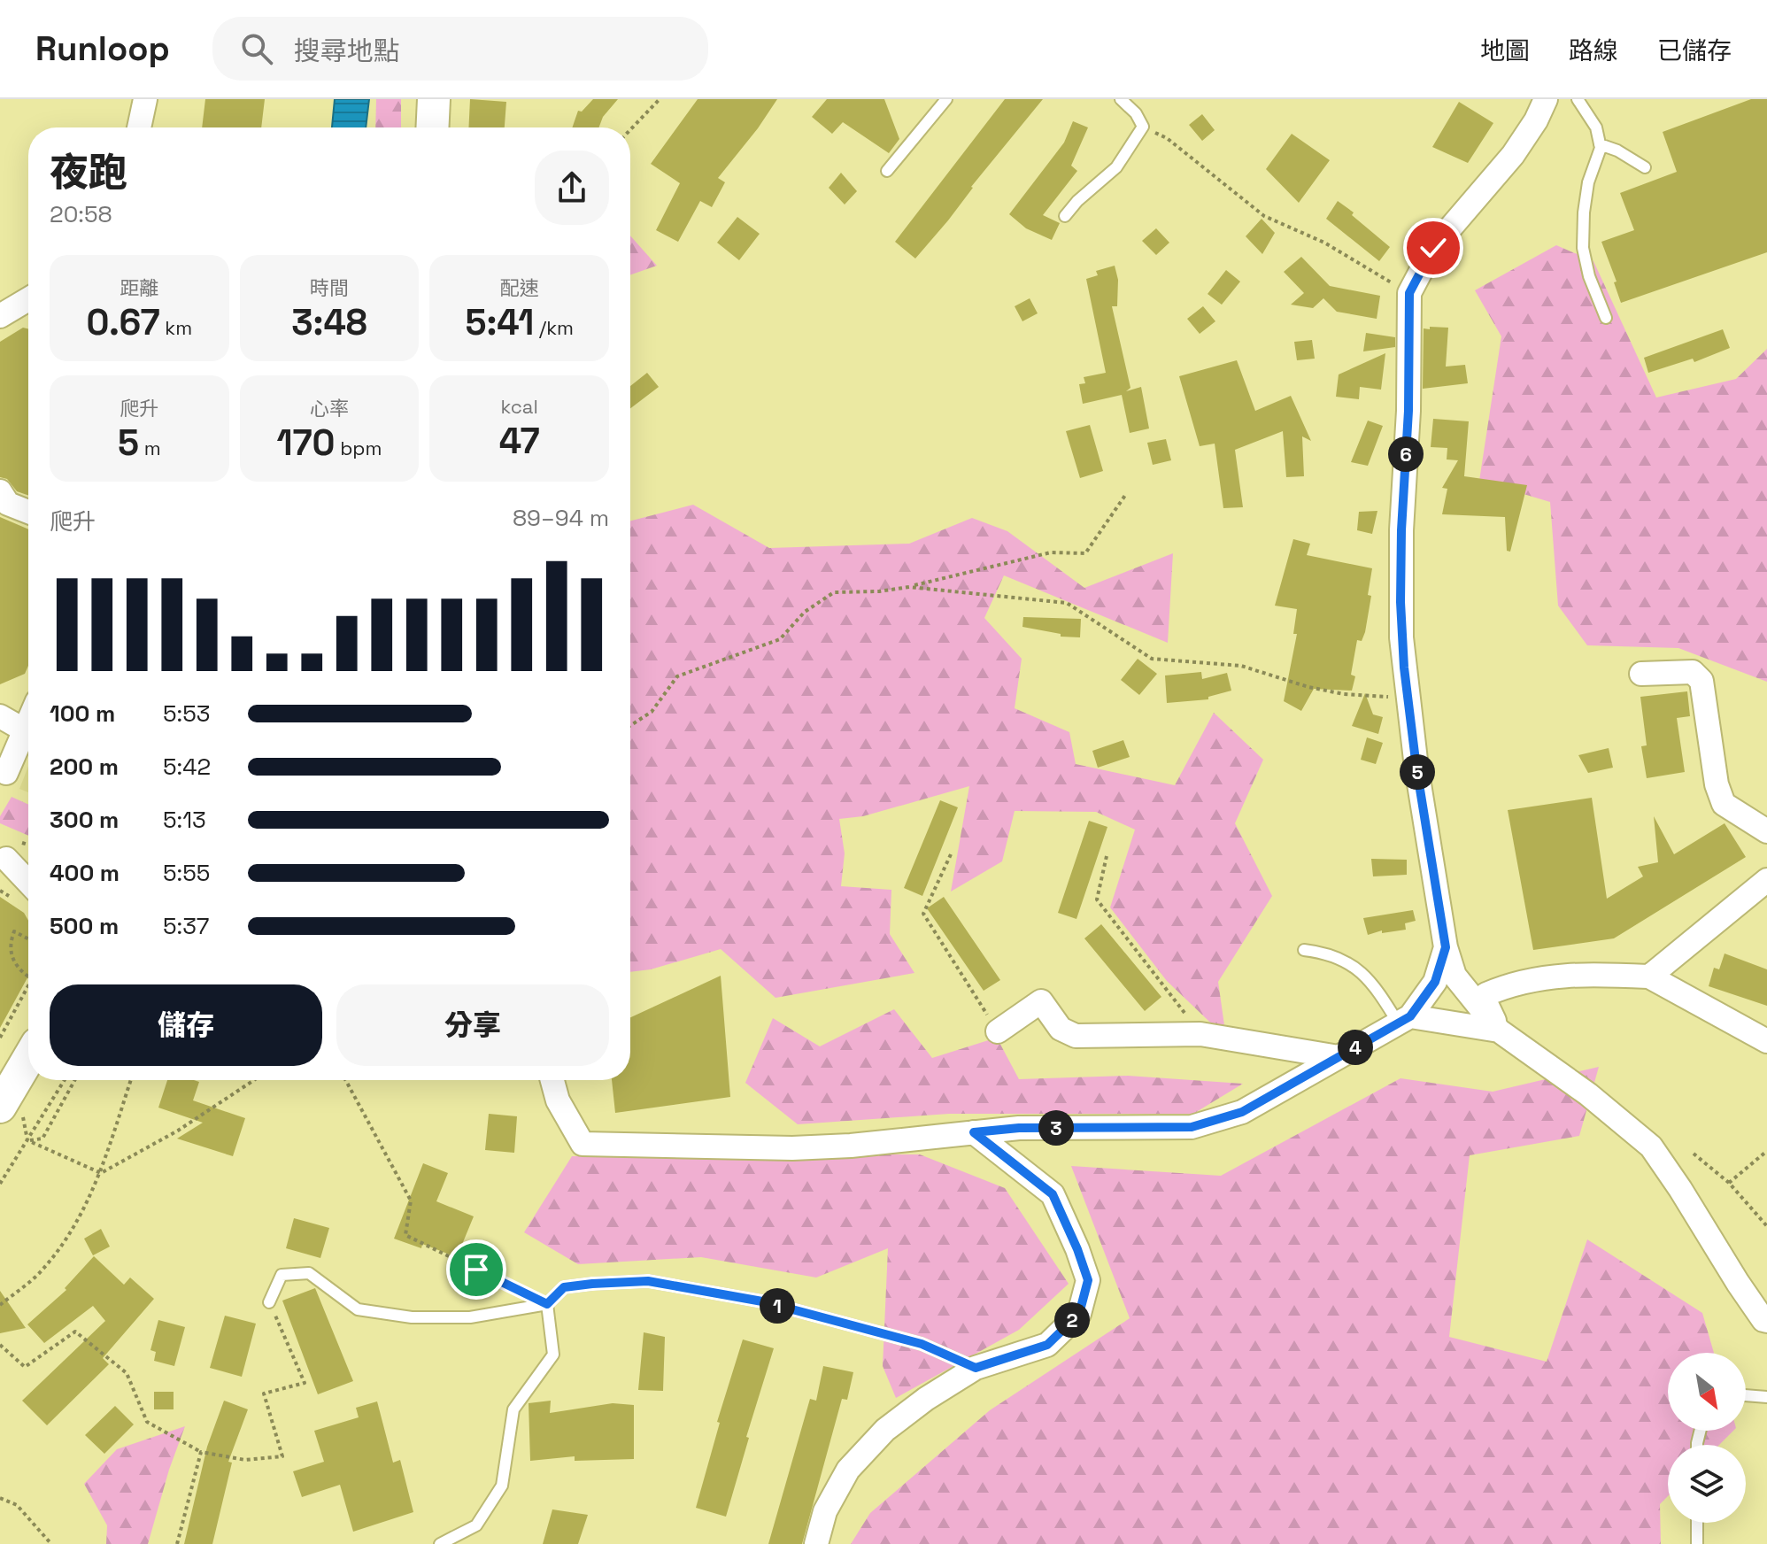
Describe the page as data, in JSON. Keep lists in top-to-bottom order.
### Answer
{
  "north": "bottom right",
  "page": {
    "header": "Runloop",
    "search": "搜尋地點",
    "nav": ["地圖", "路線", "已儲存"],
    "heading": ["夜跑", "20:58"],
    "stats": [
      ["距離", "0.67 km"],
      ["時間", "3:48"],
      ["配速", "5:41 /km"],
      ["爬升", "5 m"],
      ["心率", "170 bpm"],
      ["kcal", "47"]
    ],
    "pins": [
      "6",
      "5",
      "4",
      "3",
      "1",
      "2"
    ],
    "chart": ["爬升", "89–94 m"],
    "list": [
      {
        "name": "100 m",
        "note": "5:53"
      },
      {
        "name": "200 m",
        "note": "5:42"
      },
      {
        "name": "300 m",
        "note": "5:13"
      },
      {
        "name": "400 m",
        "note": "5:55"
      },
      {
        "name": "500 m",
        "note": "5:37"
      }
    ],
    "buttons": ["儲存", "分享"]
  }
}
